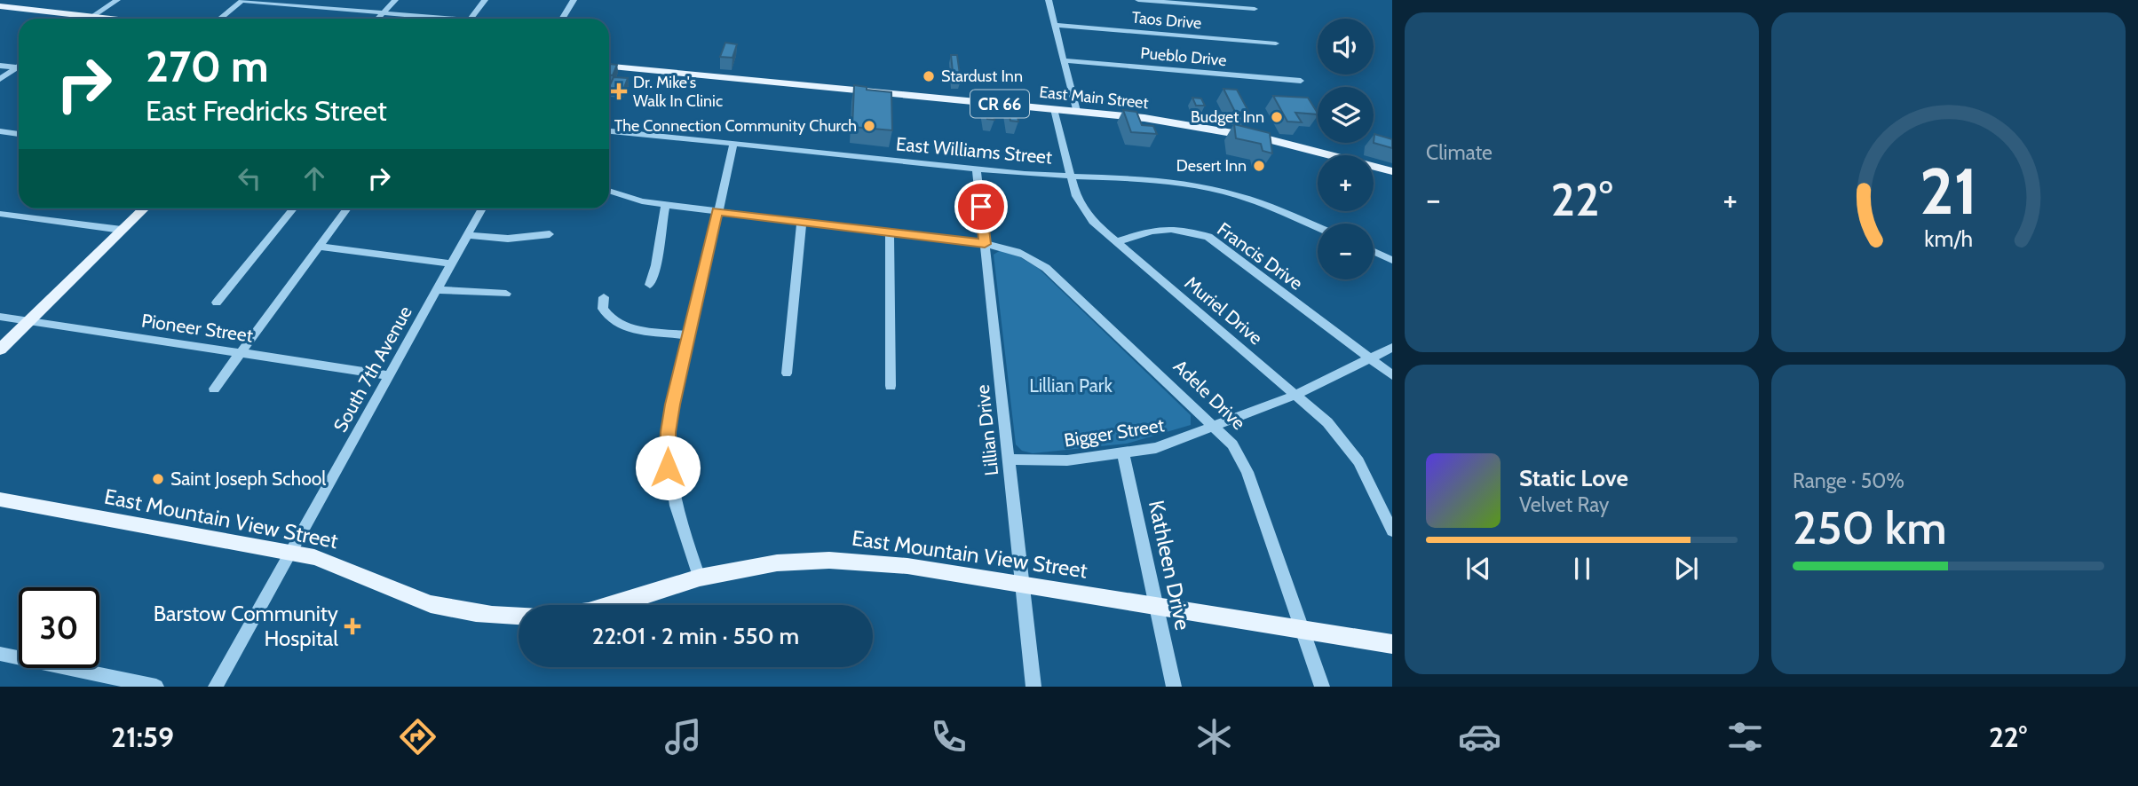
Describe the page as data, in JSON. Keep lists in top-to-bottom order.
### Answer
{
  "streets": {
    "main road": ["East Main Street", "CR 66", "East Mountain View Street"],
    "street": [
      "Taos Drive",
      "Pueblo Drive",
      "East Williams Street",
      "Francis Drive",
      "Muriel Drive",
      "Pioneer Street",
      "South 7th Avenue",
      "Adele Drive",
      "Lillian Drive",
      "Bigger Street",
      "Kathleen Drive"
    ]
  },
  "crossings": [
    ["East Main Street", "Muriel Drive"],
    ["East Williams Street", "Muriel Drive"],
    ["East Williams Street", "Lillian Drive"],
    ["Francis Drive", "Muriel Drive"],
    ["Francis Drive", "Bigger Street"],
    ["Muriel Drive", "Bigger Street"],
    ["Pioneer Street", "South 7th Avenue"],
    ["South 7th Avenue", "East Mountain View Street"],
    ["Adele Drive", "Lillian Drive"],
    ["Adele Drive", "Bigger Street"],
    ["Adele Drive", "East Mountain View Street"],
    ["Lillian Drive", "Bigger Street"],
    ["Lillian Drive", "East Mountain View Street"],
    ["Bigger Street", "Kathleen Drive"],
    ["East Mountain View Street", "Kathleen Drive"]
  ],
  "parks": ["Lillian Park"],
  "places": {
    "other": [
      "Stardust Inn",
      "Budget Inn",
      "The Connection Community Church",
      "Desert Inn",
      "Saint Joseph School"
    ],
    "health": ["Dr. Mike's Walk In Clinic", "Barstow Community Hospital"]
  },
  "page": {
    "tile": [
      "Climate",
      ["Range · 50%", "250 km"]
    ],
    "map_buttons": ["+", "−"],
    "turn": ["270 m", "East Fredricks Street"],
    "heat": ["−", "22°", "+"],
    "song": ["Static Love", "Velvet Ray"],
    "limit": "30",
    "trip": "22:01 · 2 min · 550 m",
    "tabs": ["21:59", "22°"],
    "gauge": ["21", "km/h"]
  }
}
